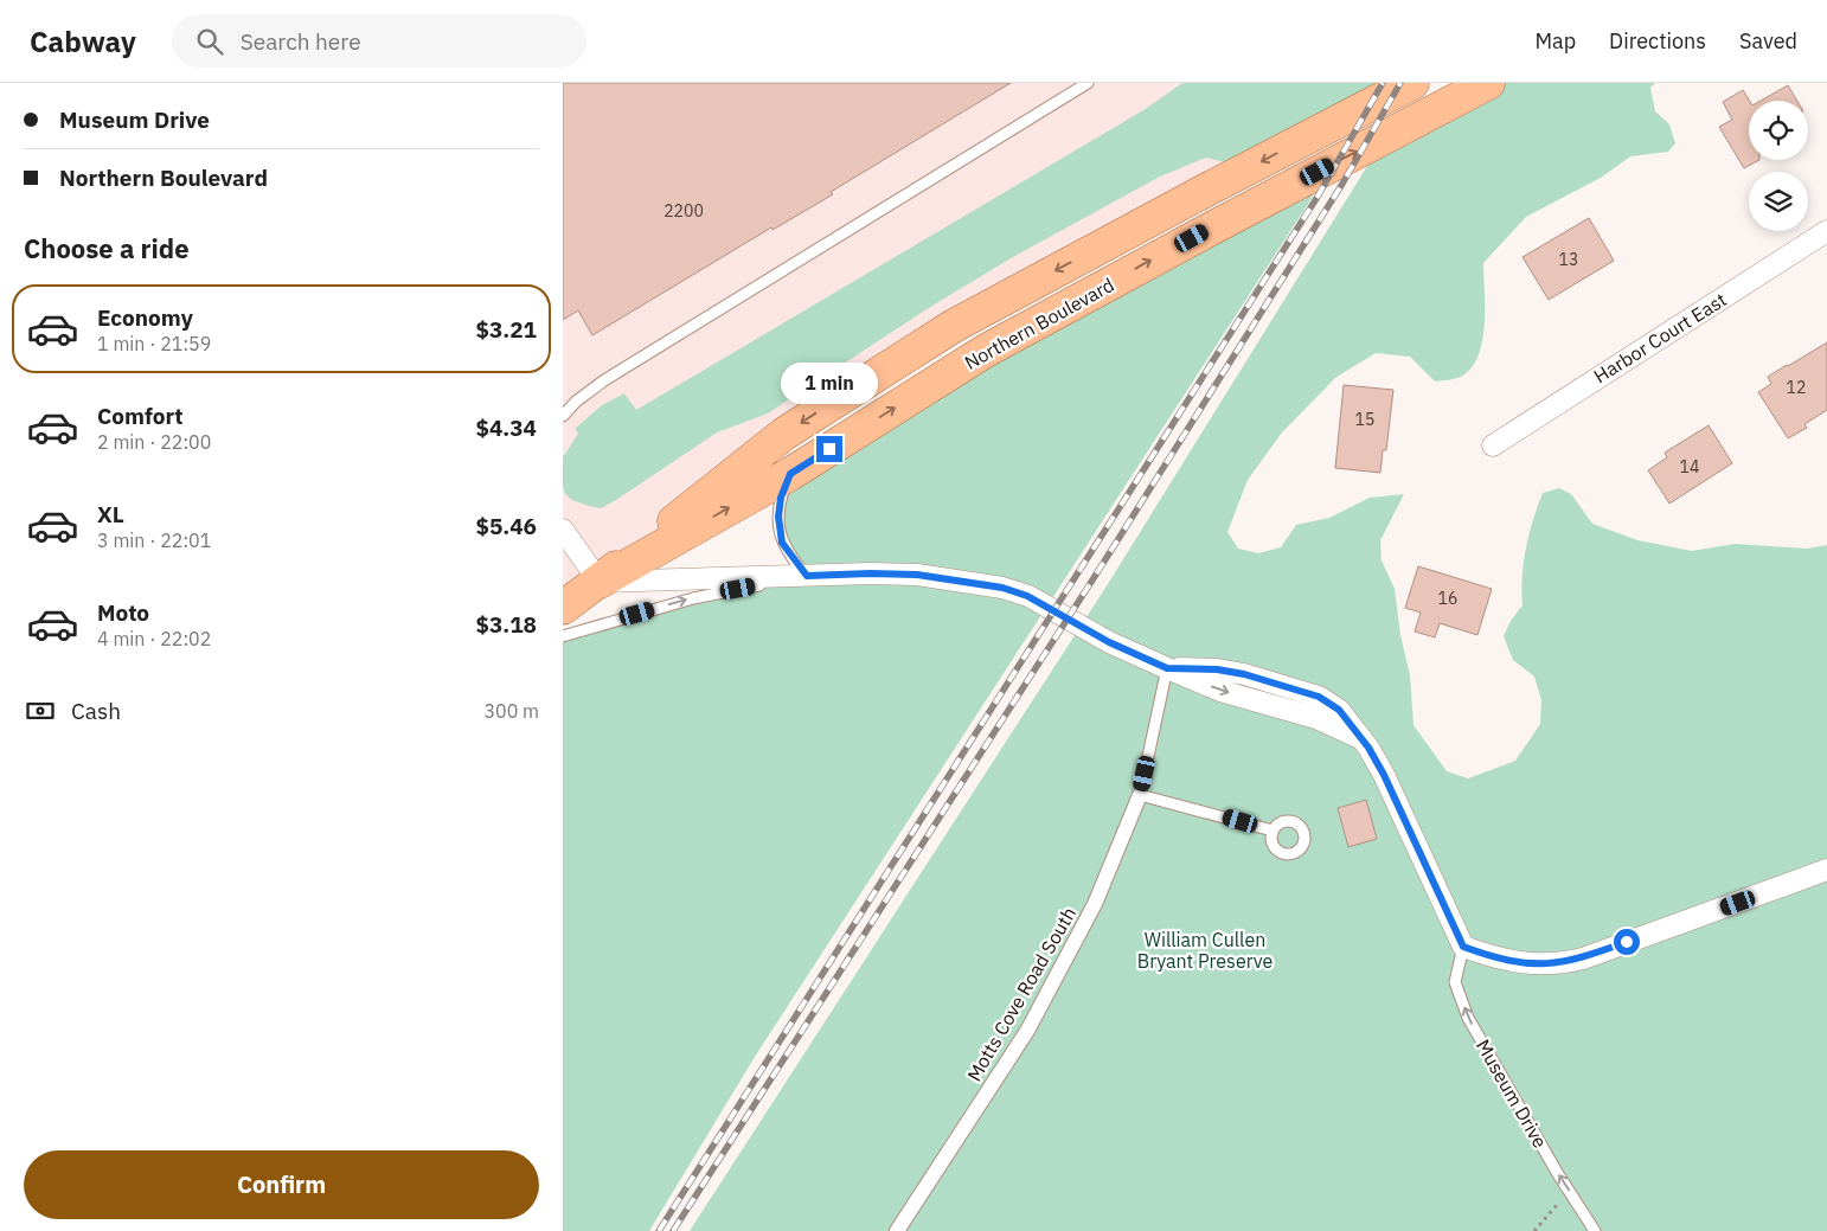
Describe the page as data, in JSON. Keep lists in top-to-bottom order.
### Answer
{
  "streets": {
    "main road": ["Northern Boulevard"],
    "street": ["Harbor Court East", "Motts Cove Road South"],
    "lane": ["Museum Drive"]
  },
  "one_way": ["Museum Drive"],
  "parks": ["William Cullen Bryant Preserve"],
  "house_numbers": [
    "2200",
    "13",
    "12",
    "15",
    "14",
    "16"
  ],
  "page": {
    "header": "Cabway",
    "search": "Search here",
    "nav": ["Map", "Directions", "Saved"],
    "banner": ["Museum Drive", "Northern Boulevard"],
    "heading": "Choose a ride",
    "list": [
      {
        "name": "Economy",
        "note": "1 min · 21:59",
        "value": "$3.21"
      },
      {
        "name": "Comfort",
        "note": "2 min · 22:00",
        "value": "$4.34"
      },
      {
        "name": "XL",
        "note": "3 min · 22:01",
        "value": "$5.46"
      },
      {
        "name": "Moto",
        "note": "4 min · 22:02",
        "value": "$3.18"
      }
    ],
    "bubble": "1 min",
    "pay": ["Cash", "300 m"],
    "buttons": "Confirm"
  }
}
